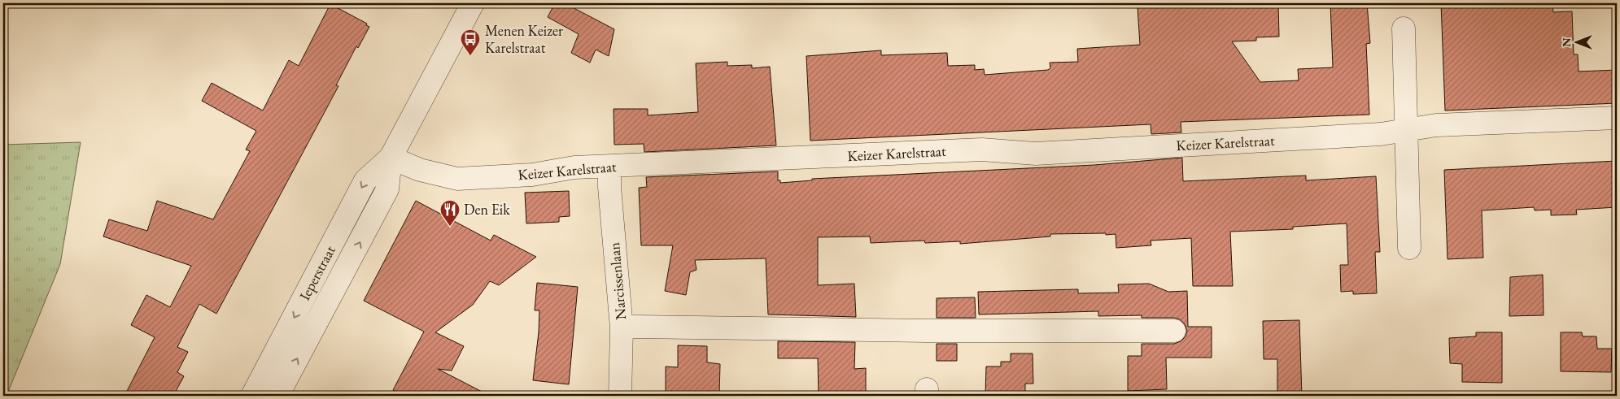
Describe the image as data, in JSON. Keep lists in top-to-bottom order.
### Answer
{
  "streets": {
    "street": ["Keizer Karelstraat", "Ieperstraat", "Narcissenlaan"]
  },
  "crossings": [
    ["Keizer Karelstraat", "Ieperstraat"],
    ["Keizer Karelstraat", "Narcissenlaan"]
  ],
  "places": {
    "bus stop": ["Menen Keizer Karelstraat"],
    "restaurant": ["Den Eik"]
  },
  "north": "left"
}
